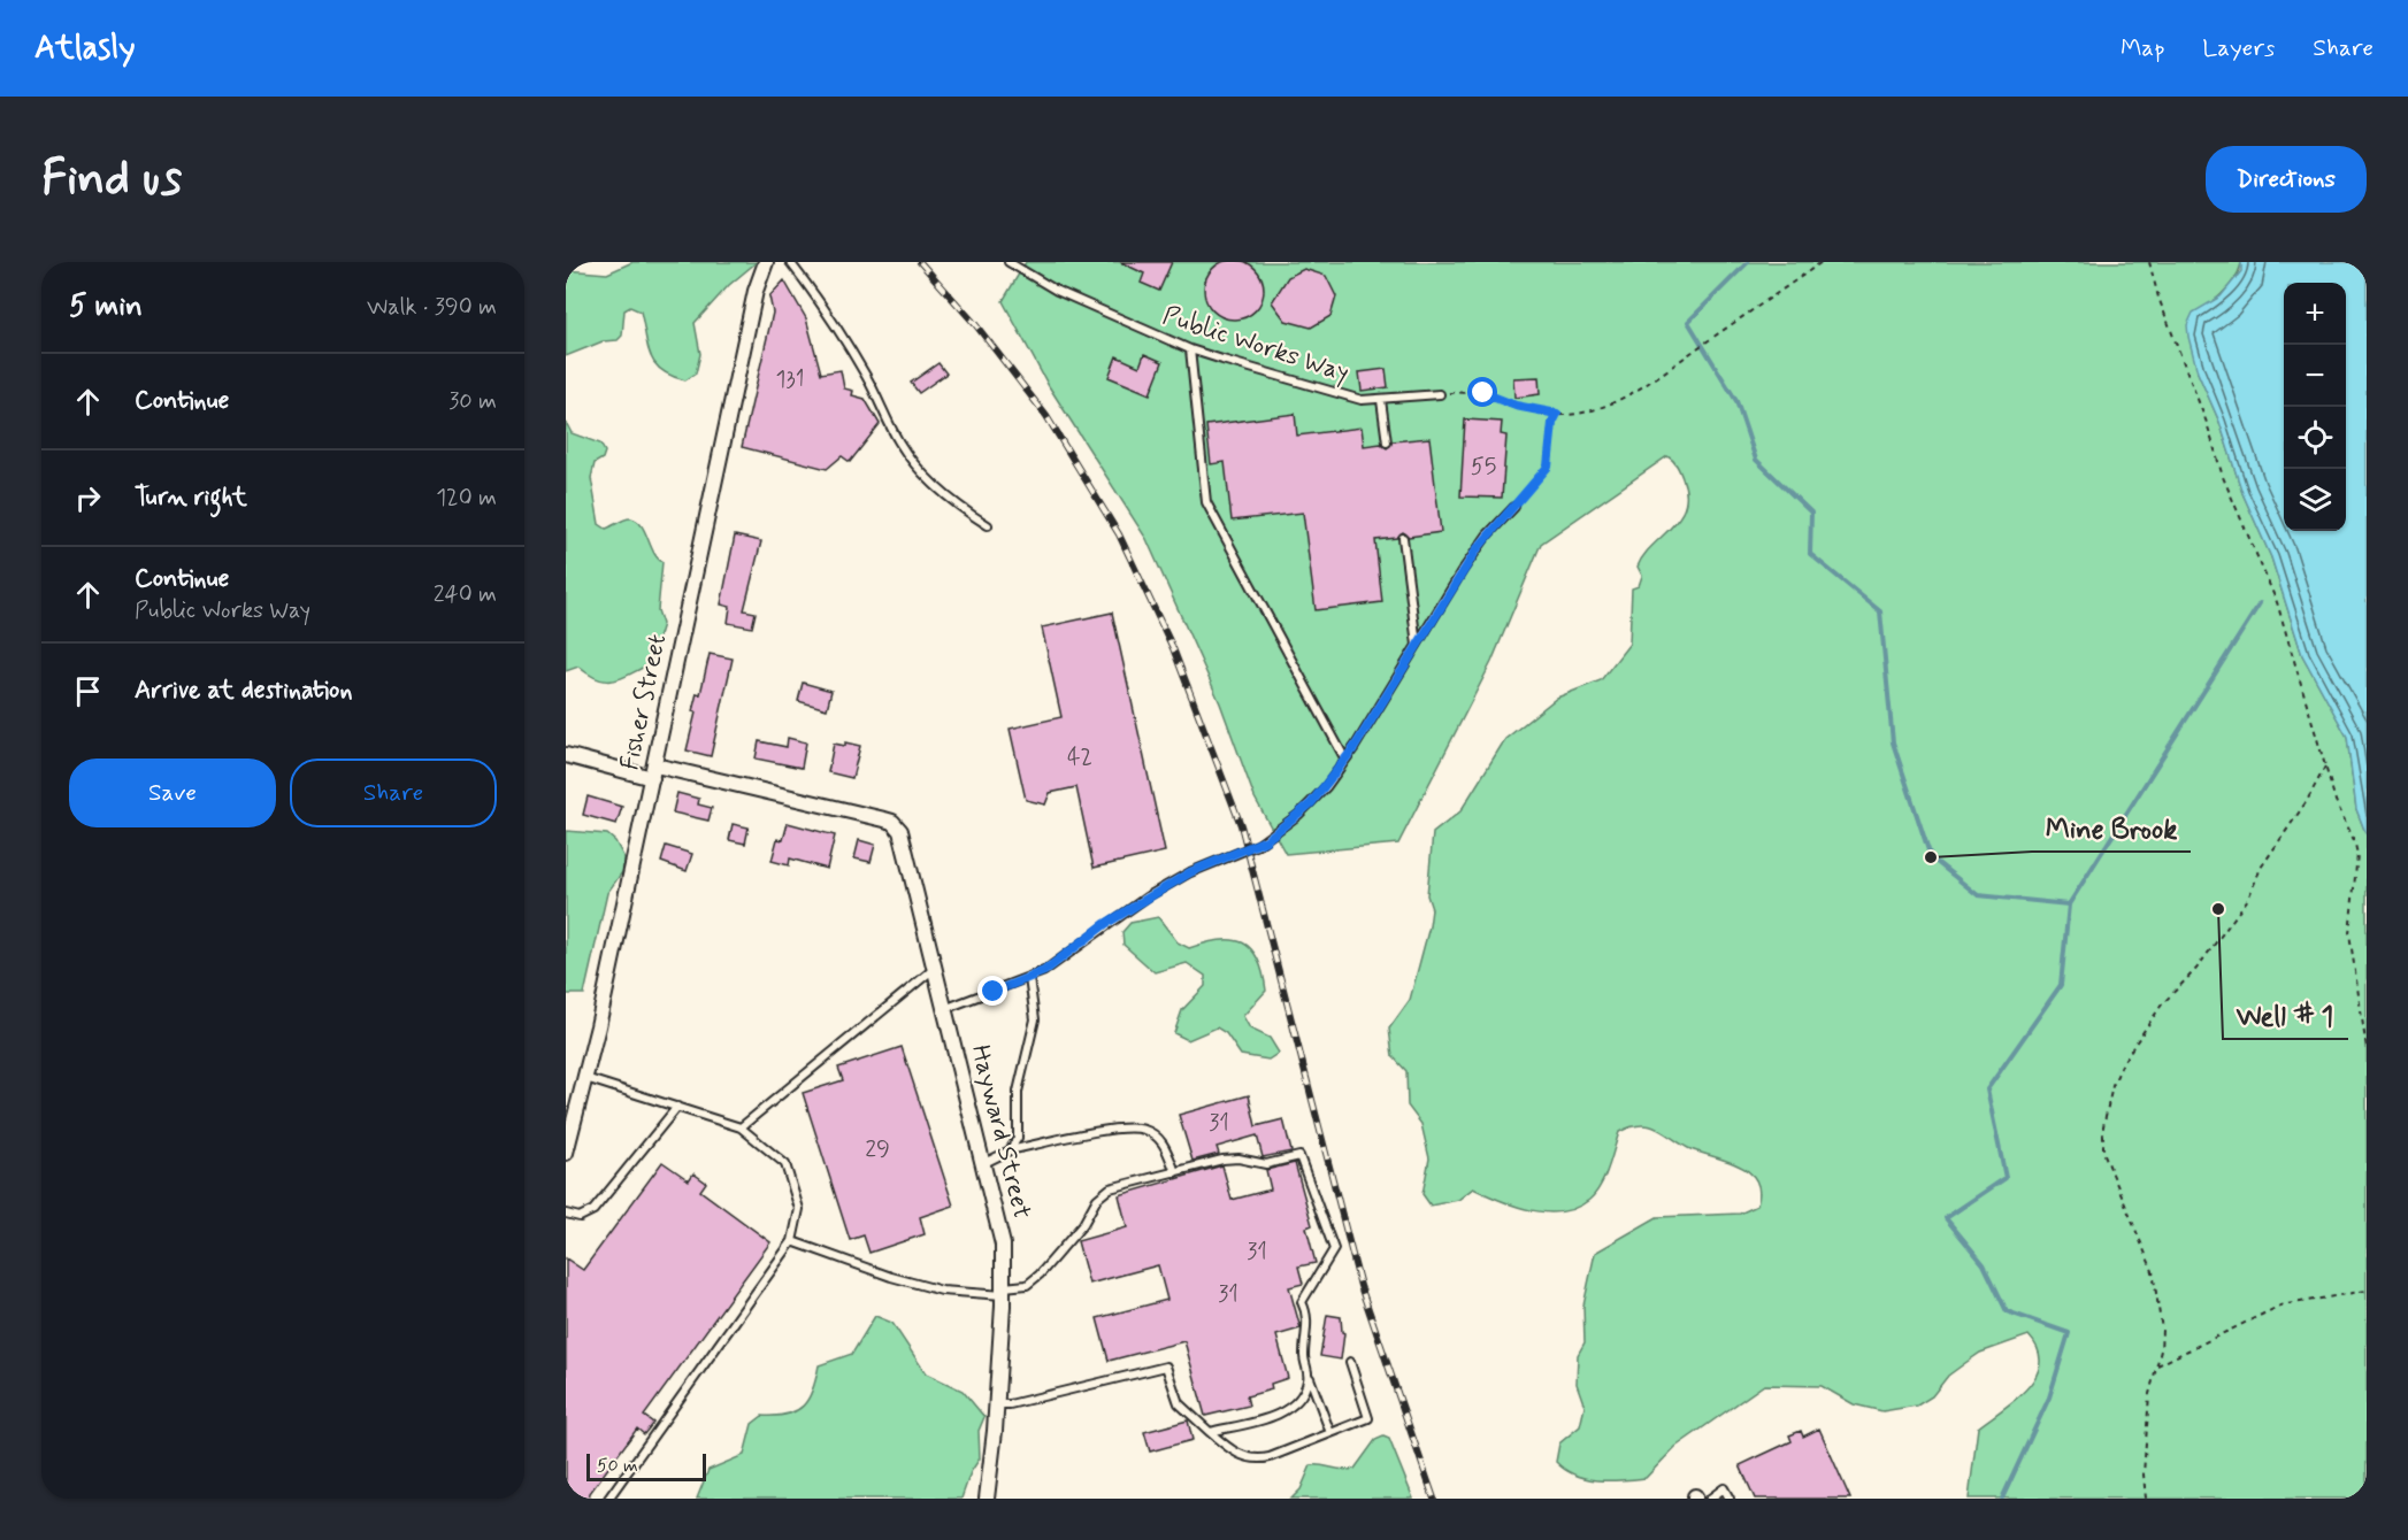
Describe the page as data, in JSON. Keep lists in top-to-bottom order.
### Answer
{
  "streets": {
    "street": ["Fisher Street", "Hayward Street"],
    "lane": ["Public Works Way"]
  },
  "crossings": [
    ["Fisher Street", "Hayward Street"]
  ],
  "places": ["Mine Brook", "Well # 1"],
  "house_numbers": [
    "131",
    "55",
    "42",
    "31",
    "29",
    "31",
    "31"
  ],
  "scale_bar": "50 m",
  "page": {
    "header": "Atlasly",
    "nav": ["Map", "Layers", "Share"],
    "buttons": [
      "Directions",
      ["Save", "Share"]
    ],
    "title": "Find us",
    "heading": ["5 min", "Walk · 390 m"],
    "map_buttons": ["+", "−"],
    "list": [
      ["Continue", "30 m"],
      ["Turn right", "120 m"],
      ["Continue", "Public Works Way", "240 m"],
      "Arrive at destination"
    ],
    "scale": "50 m"
  }
}
